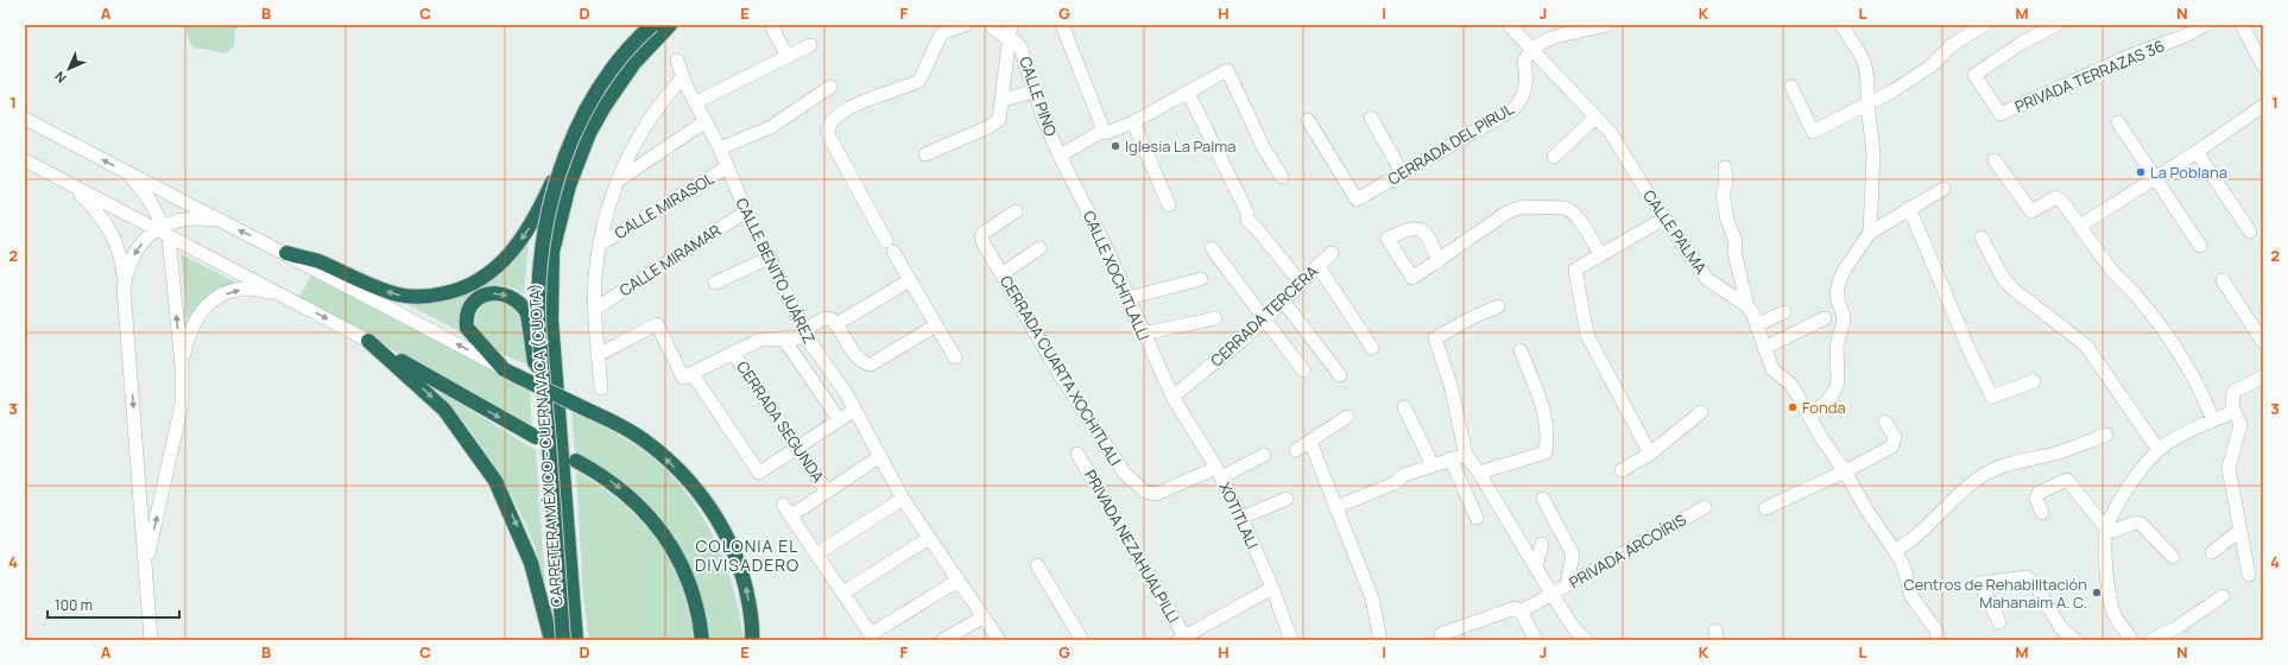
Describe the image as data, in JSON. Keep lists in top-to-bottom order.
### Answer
{
  "streets": {
    "highway": ["CARRETERA MÉXICO - CUERNAVACA (CUOTA)"],
    "street": [
      "PRIVADA TERRAZAS 36",
      "CALLE PINO",
      "CERRADA DEL PIRUL",
      "CALLE MIRASOL",
      "CALLE PALMA",
      "CALLE MIRAMAR",
      "CALLE BENITO JUÁREZ",
      "CALLE XOCHITLALLI",
      "CERRADA TERCERA",
      "CERRADA CUARTA XOCHITLALI",
      "CERRADA SEGUNDA",
      "XOTITLALI",
      "PRIVADA NEZAHUALPILLI",
      "PRIVADA ARCOÍRIS"
    ]
  },
  "crossings": [
    ["CALLE PINO", "CALLE XOCHITLALLI"],
    ["CERRADA DEL PIRUL", "CALLE PALMA"],
    ["CALLE MIRASOL", "CALLE BENITO JUÁREZ"],
    ["CALLE MIRAMAR", "CALLE BENITO JUÁREZ"],
    ["CALLE XOCHITLALLI", "CERRADA TERCERA"],
    ["CALLE XOCHITLALLI", "XOTITLALI"],
    ["CERRADA TERCERA", "XOTITLALI"],
    ["CERRADA CUARTA XOCHITLALI", "XOTITLALI"]
  ],
  "districts": ["COLONIA EL DIVISADERO"],
  "places": [
    "Iglesia La Palma",
    "La Poblana",
    "Fonda",
    "Centros de Rehabilitación Mahanaim A. C."
  ],
  "scale_bar": "100 m",
  "north": "bottom left",
  "grid": {
    "columns": [
      "A",
      "B",
      "C",
      "D",
      "E",
      "F",
      "G",
      "H",
      "I",
      "J",
      "K",
      "L",
      "M",
      "N"
    ],
    "rows": [
      "1",
      "2",
      "3",
      "4"
    ]
  }
}
